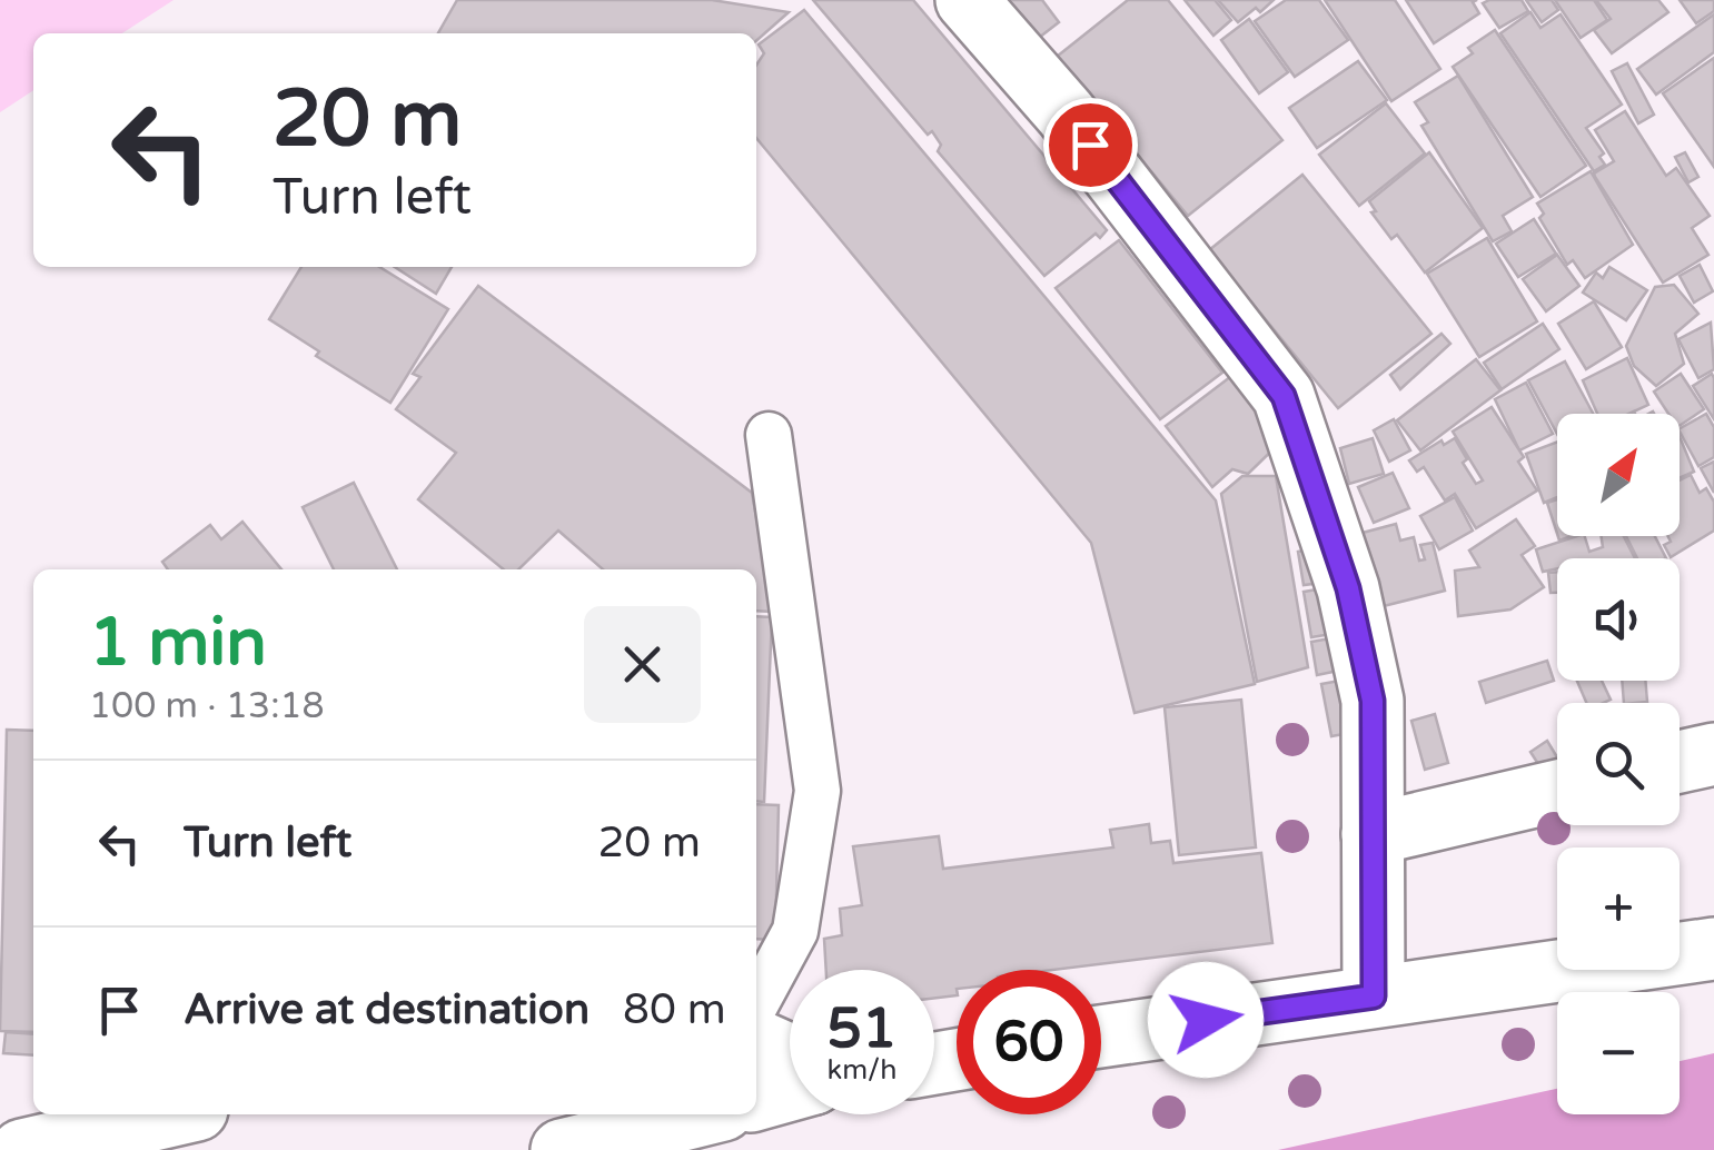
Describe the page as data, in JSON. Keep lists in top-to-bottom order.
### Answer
{
  "north": "top right",
  "page": {
    "turn": ["20 m", "Turn left"],
    "map_buttons": ["+", "−"],
    "heading": ["1 min", "100 m · 13:18"],
    "list": [
      {
        "name": "Turn left",
        "value": "20 m"
      },
      {
        "name": "Arrive at destination",
        "value": "80 m"
      }
    ],
    "speed": "51 km/h",
    "limit": "60"
  }
}
